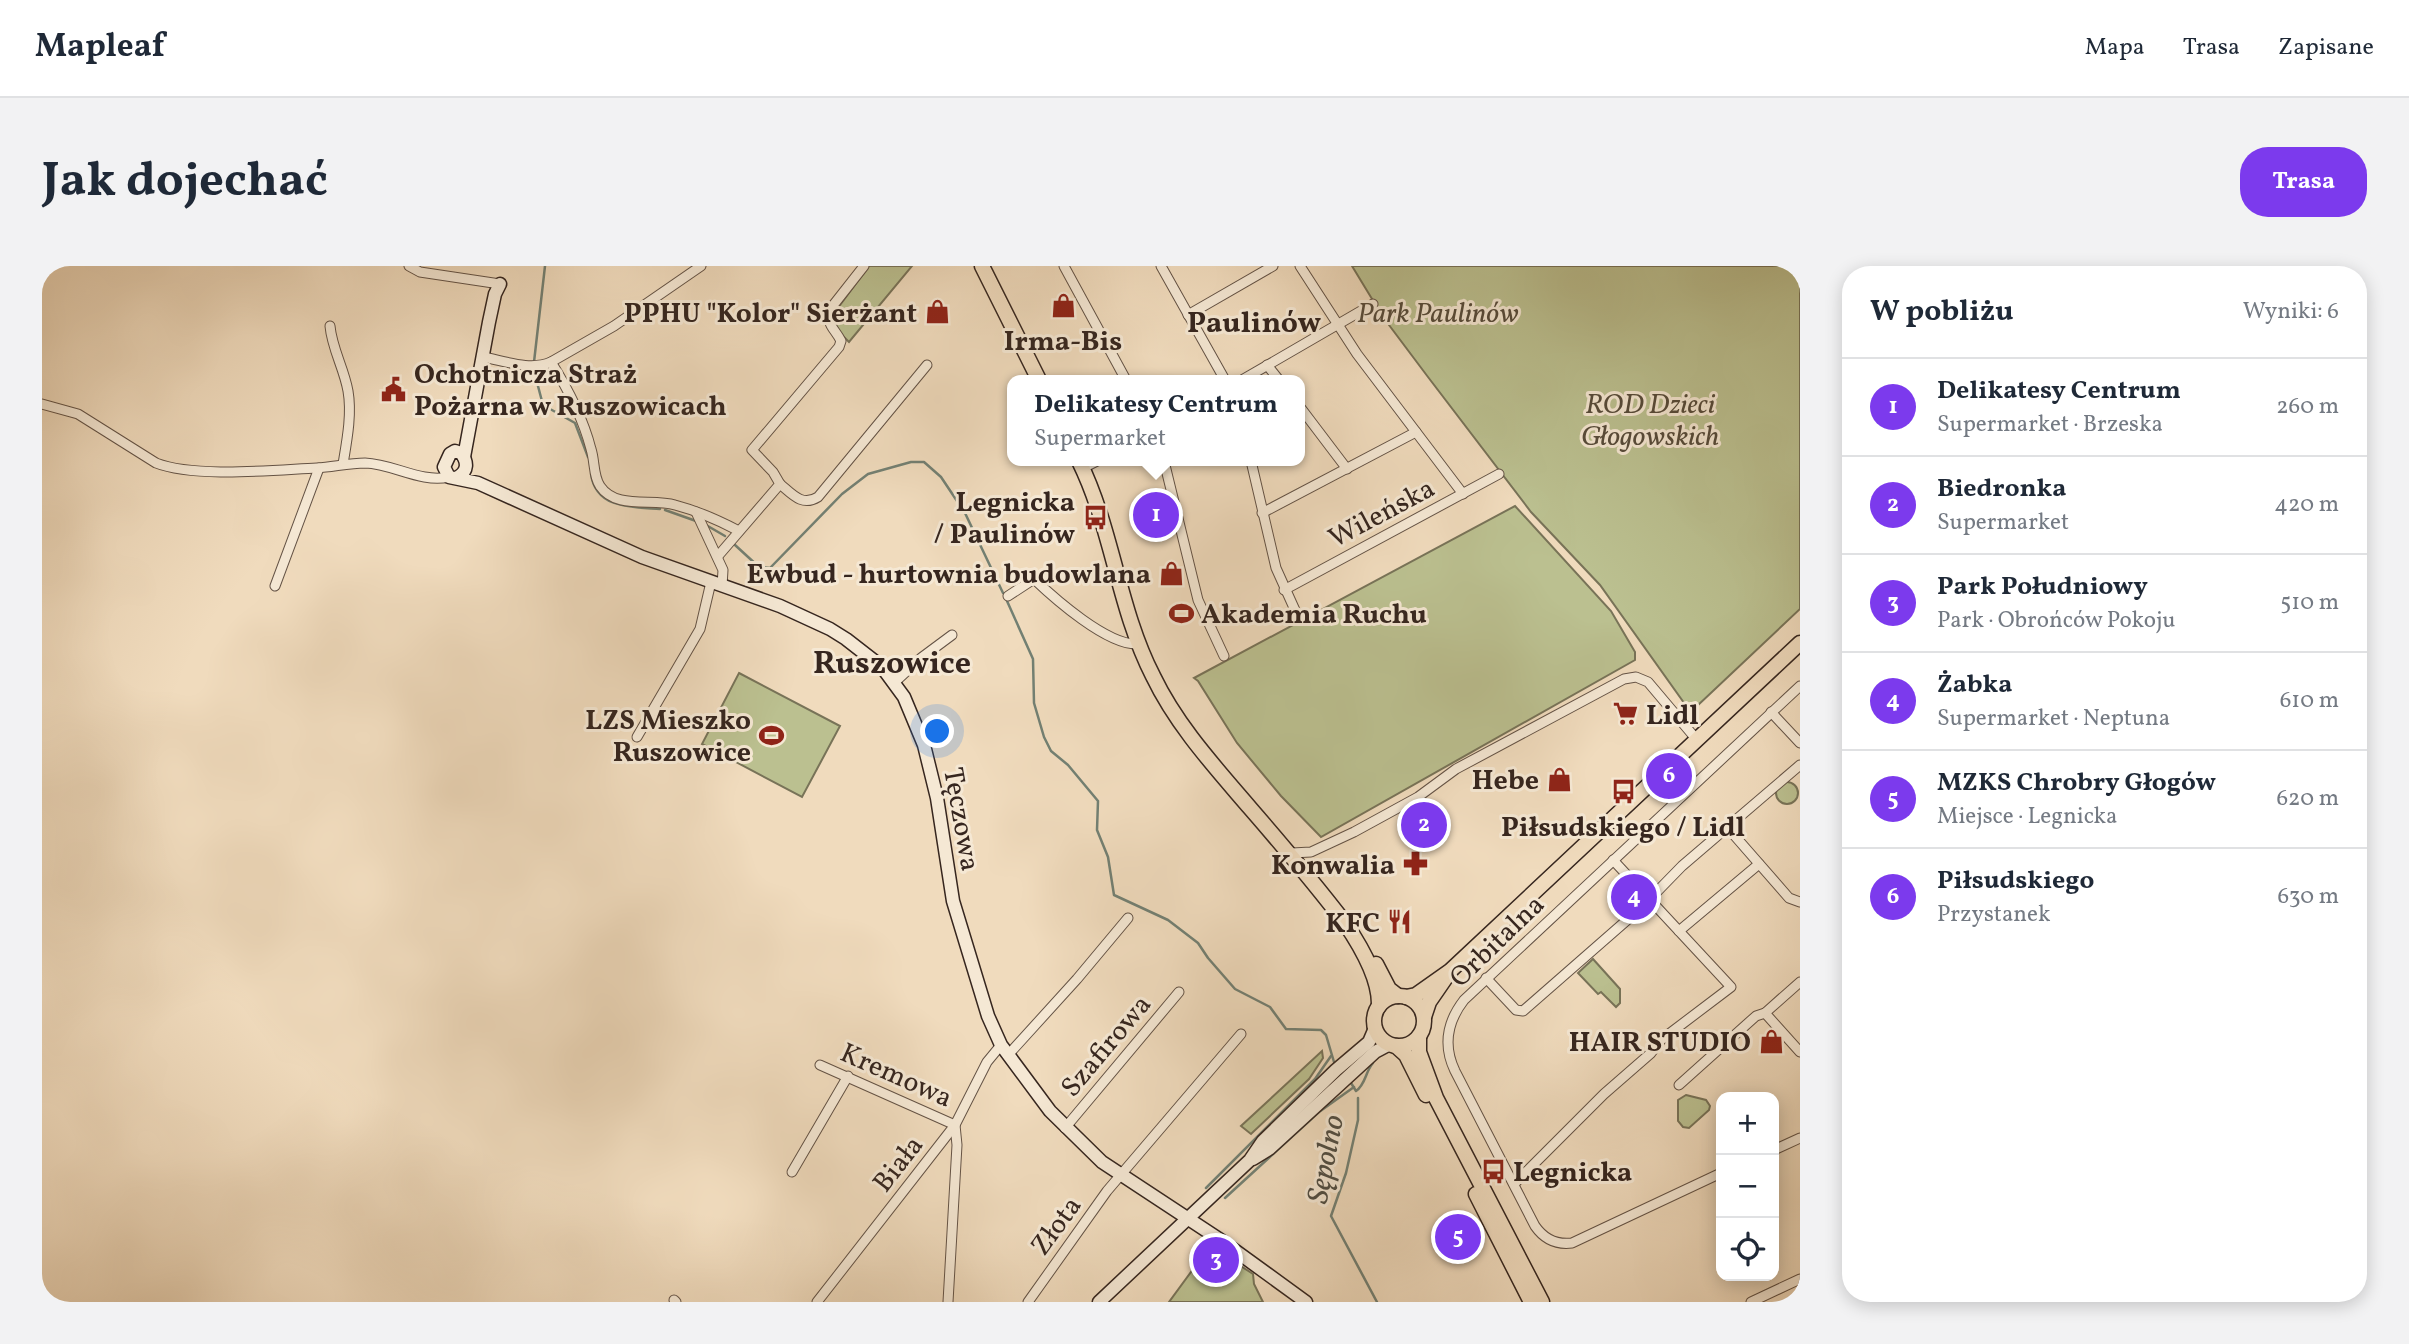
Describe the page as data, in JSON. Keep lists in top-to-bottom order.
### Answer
{
  "streets": {
    "street": [
      "Wileńska",
      "Tęczowa",
      "Orbitalna",
      "Szafirowa",
      "Kremowa",
      "Biała",
      "Złota"
    ]
  },
  "crossings": [
    ["Tęczowa", "Szafirowa"],
    ["Tęczowa", "Biała"],
    ["Tęczowa", "Złota"],
    ["Kremowa", "Biała"]
  ],
  "districts": ["Paulinów", "Ruszowice"],
  "water": ["Sępolno"],
  "parks": ["Park Paulinów", "ROD Dzieci Głogowskich"],
  "places": {
    "shop": [
      "Irma-Bis",
      "PPHU \"Kolor\" Sierżant",
      "Ewbud - hurtownia budowlana",
      "Hebe",
      "HAIR STUDIO"
    ],
    "public building": ["Ochotnicza Straż Pożarna w Ruszowicach"],
    "bus stop": ["Legnicka / Paulinów", "Piłsudskiego / Lidl", "Legnicka"],
    "sports": ["Akademia Ruchu", "LZS Mieszko Ruszowice"],
    "supermarket": ["Lidl"],
    "pharmacy": ["Konwalia"],
    "restaurant": ["KFC"]
  },
  "page": {
    "header": "Mapleaf",
    "nav": ["Mapa", "Trasa", "Zapisane"],
    "buttons": "Trasa",
    "title": "Jak dojechać",
    "heading": ["W pobliżu", "Wyniki: 6"],
    "list": [
      {
        "mark": "1",
        "name": "Delikatesy Centrum",
        "note": "Supermarket · Brzeska",
        "value": "260 m"
      },
      {
        "mark": "2",
        "name": "Biedronka",
        "note": "Supermarket",
        "value": "420 m"
      },
      {
        "mark": "3",
        "name": "Park Południowy",
        "note": "Park · Obrońców Pokoju",
        "value": "510 m"
      },
      {
        "mark": "4",
        "name": "Żabka",
        "note": "Supermarket · Neptuna",
        "value": "610 m"
      },
      {
        "mark": "5",
        "name": "MZKS Chrobry Głogów",
        "note": "Miejsce · Legnicka",
        "value": "620 m"
      },
      {
        "mark": "6",
        "name": "Piłsudskiego",
        "note": "Przystanek",
        "value": "630 m"
      }
    ],
    "popup": ["Delikatesy Centrum", "Supermarket"],
    "pins": [
      "1",
      "6",
      "2",
      "4",
      "5",
      "3"
    ],
    "map_buttons": ["+", "−"]
  }
}
